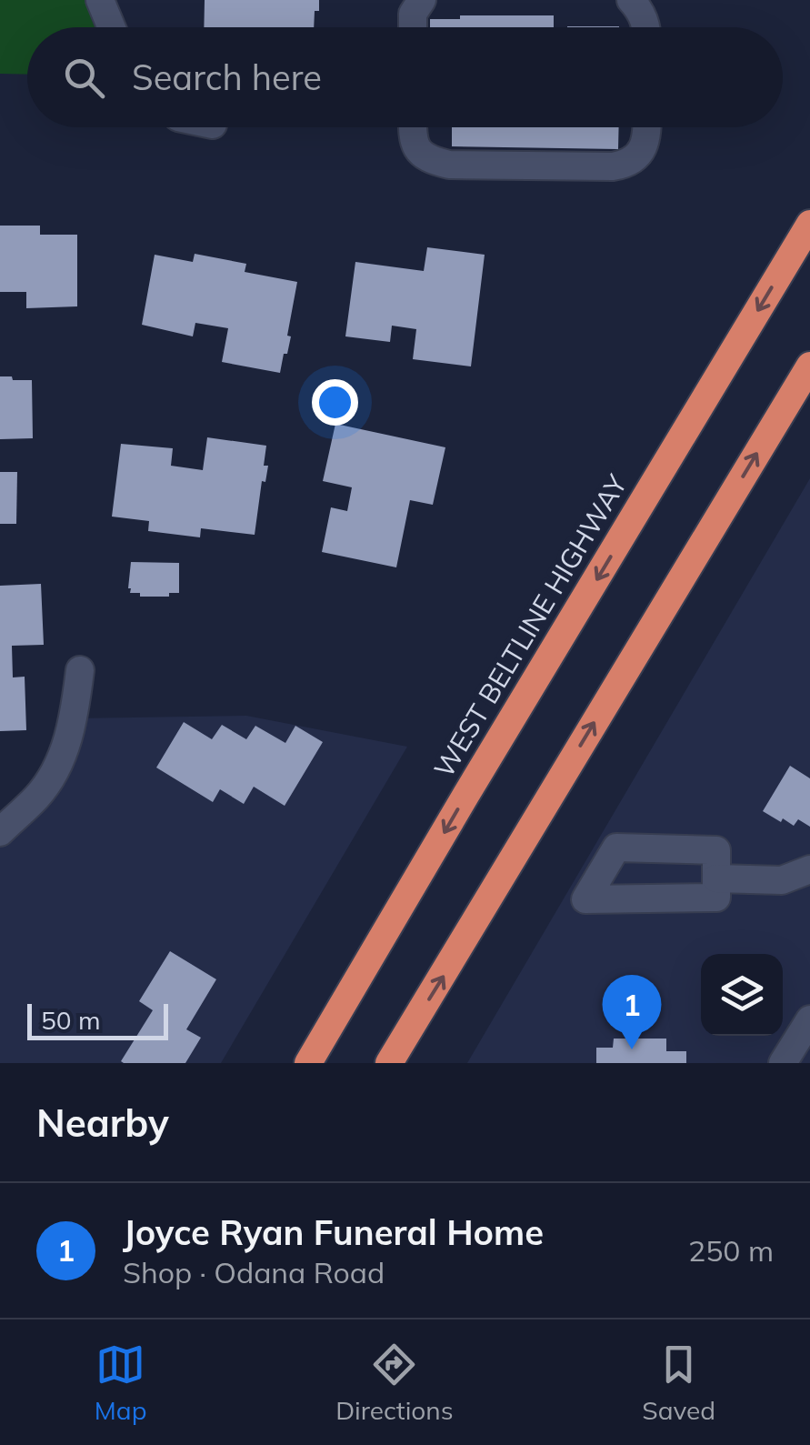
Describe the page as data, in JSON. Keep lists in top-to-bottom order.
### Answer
{
  "streets": {
    "highway": ["WEST BELTLINE HIGHWAY"]
  },
  "scale_bar": "50 m",
  "page": {
    "search": "Search here",
    "pins": "1",
    "scale": "50 m",
    "heading": "Nearby",
    "list": [
      {
        "mark": "1",
        "name": "Joyce Ryan Funeral Home",
        "note": "Shop · Odana Road",
        "value": "250 m"
      }
    ],
    "nav": ["Map", "Directions", "Saved"]
  }
}
